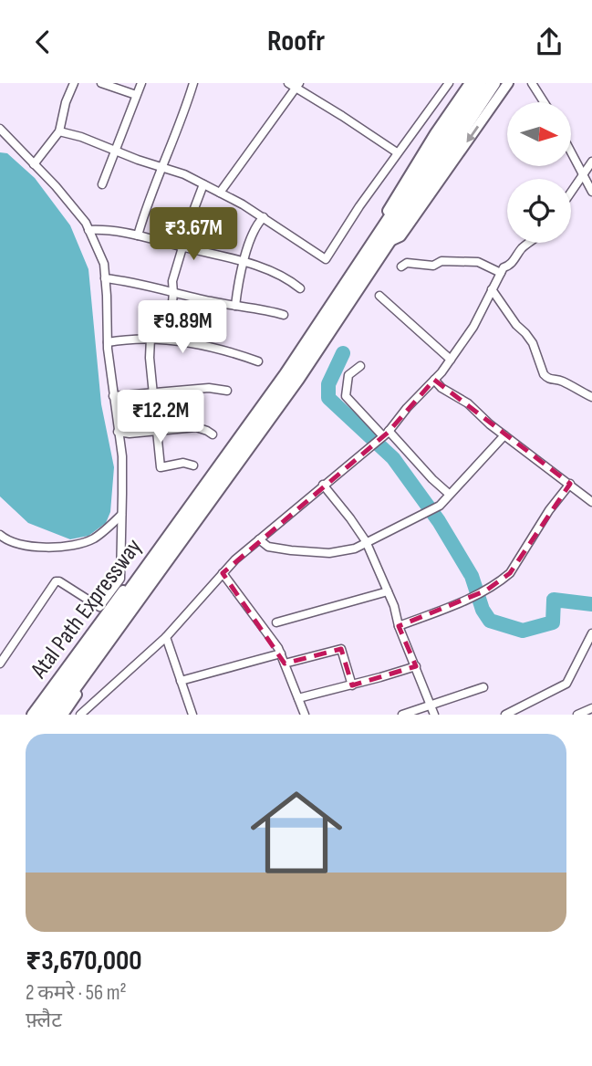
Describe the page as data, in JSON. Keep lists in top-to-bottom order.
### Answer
{
  "streets": {
    "street": ["Atal Path Expressway"]
  },
  "north": "right",
  "page": {
    "header": "Roofr",
    "price": ["₹3.67M", "₹9.89M", "₹12.2M"],
    "list": [
      {
        "name": "₹3,670,000",
        "note": "2 कमरे · 56 m² · फ़्लैट"
      }
    ]
  }
}
